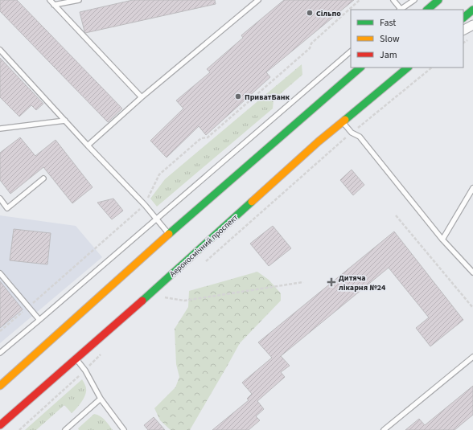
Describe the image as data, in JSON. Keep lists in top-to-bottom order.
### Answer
{
  "streets": {
    "main road": ["Аерокосмічний проспект"]
  },
  "places": {
    "other": ["Сільпо", "ПриватБанк"],
    "health": ["Дитяча лікарня №24"]
  },
  "legend": ["Fast", "Slow", "Jam"]
}
